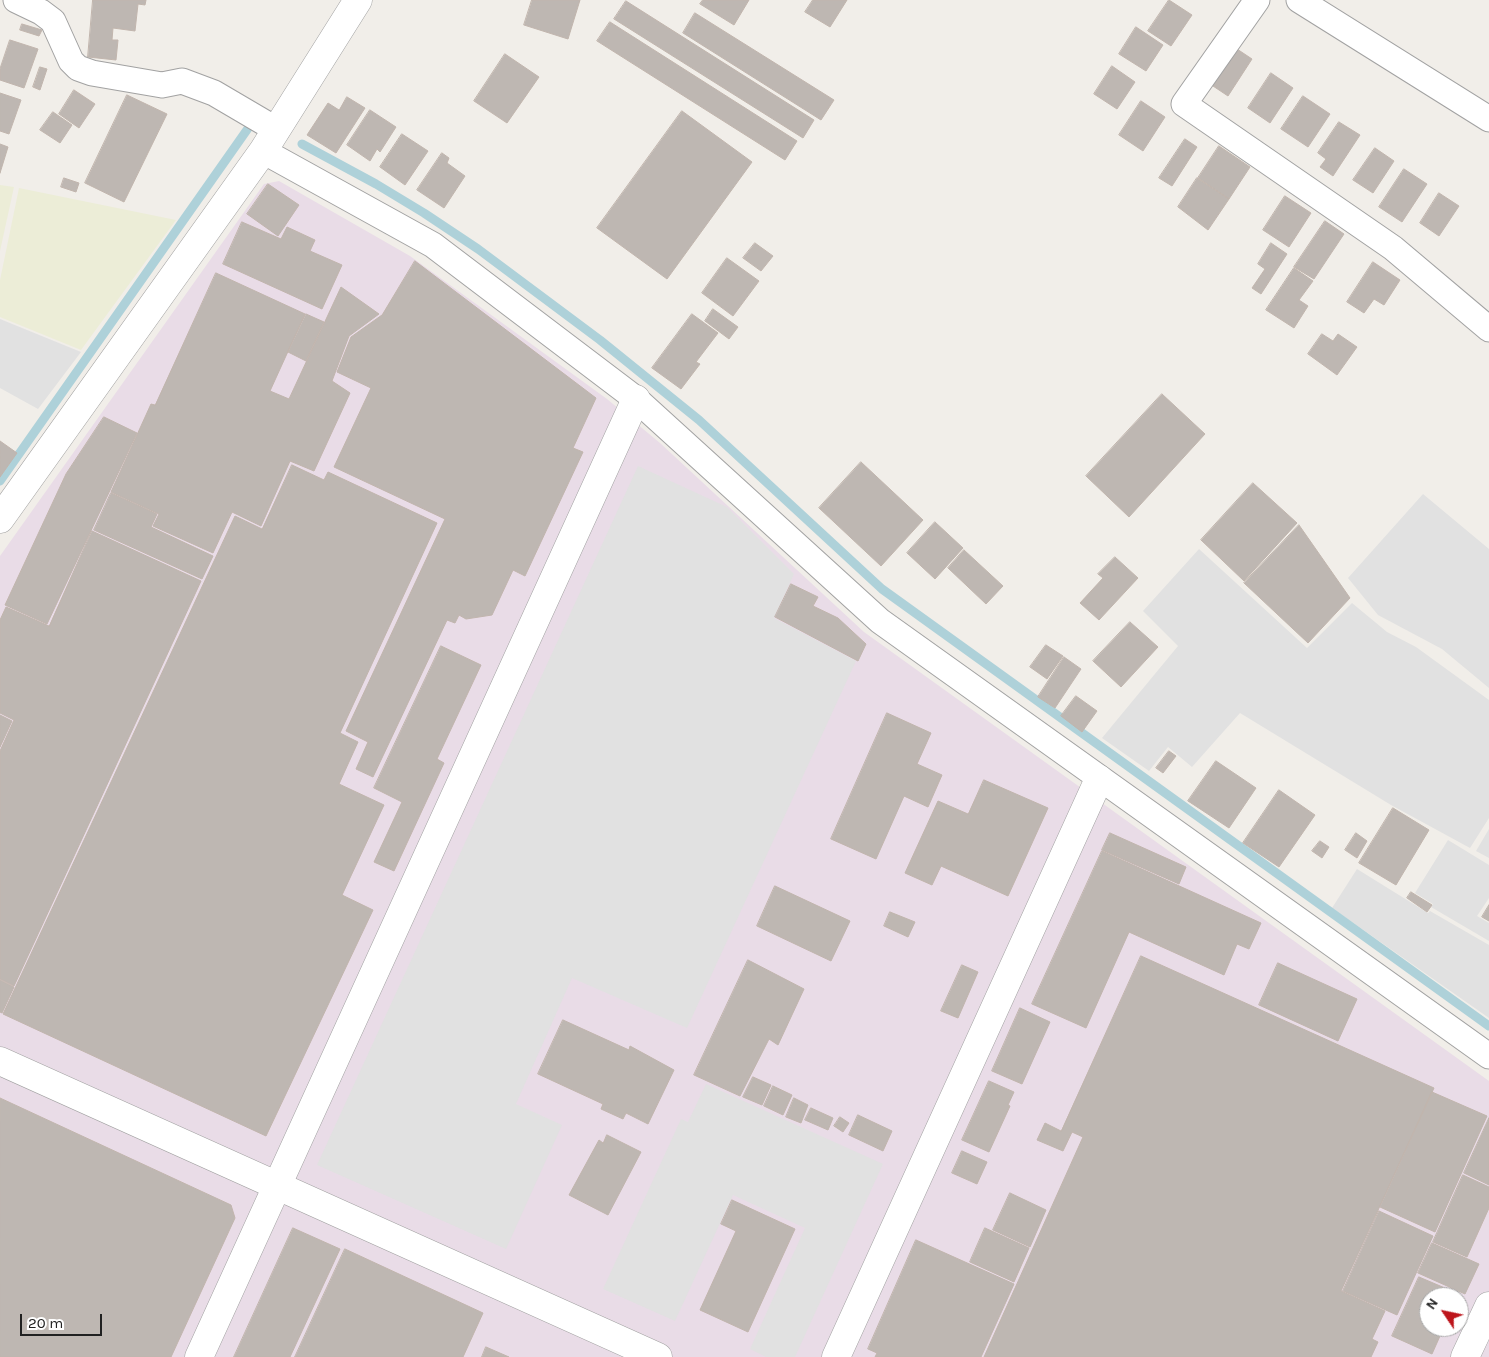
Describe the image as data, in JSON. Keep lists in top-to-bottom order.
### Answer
{
  "scale_bar": "20 m",
  "north": "top left"
}
